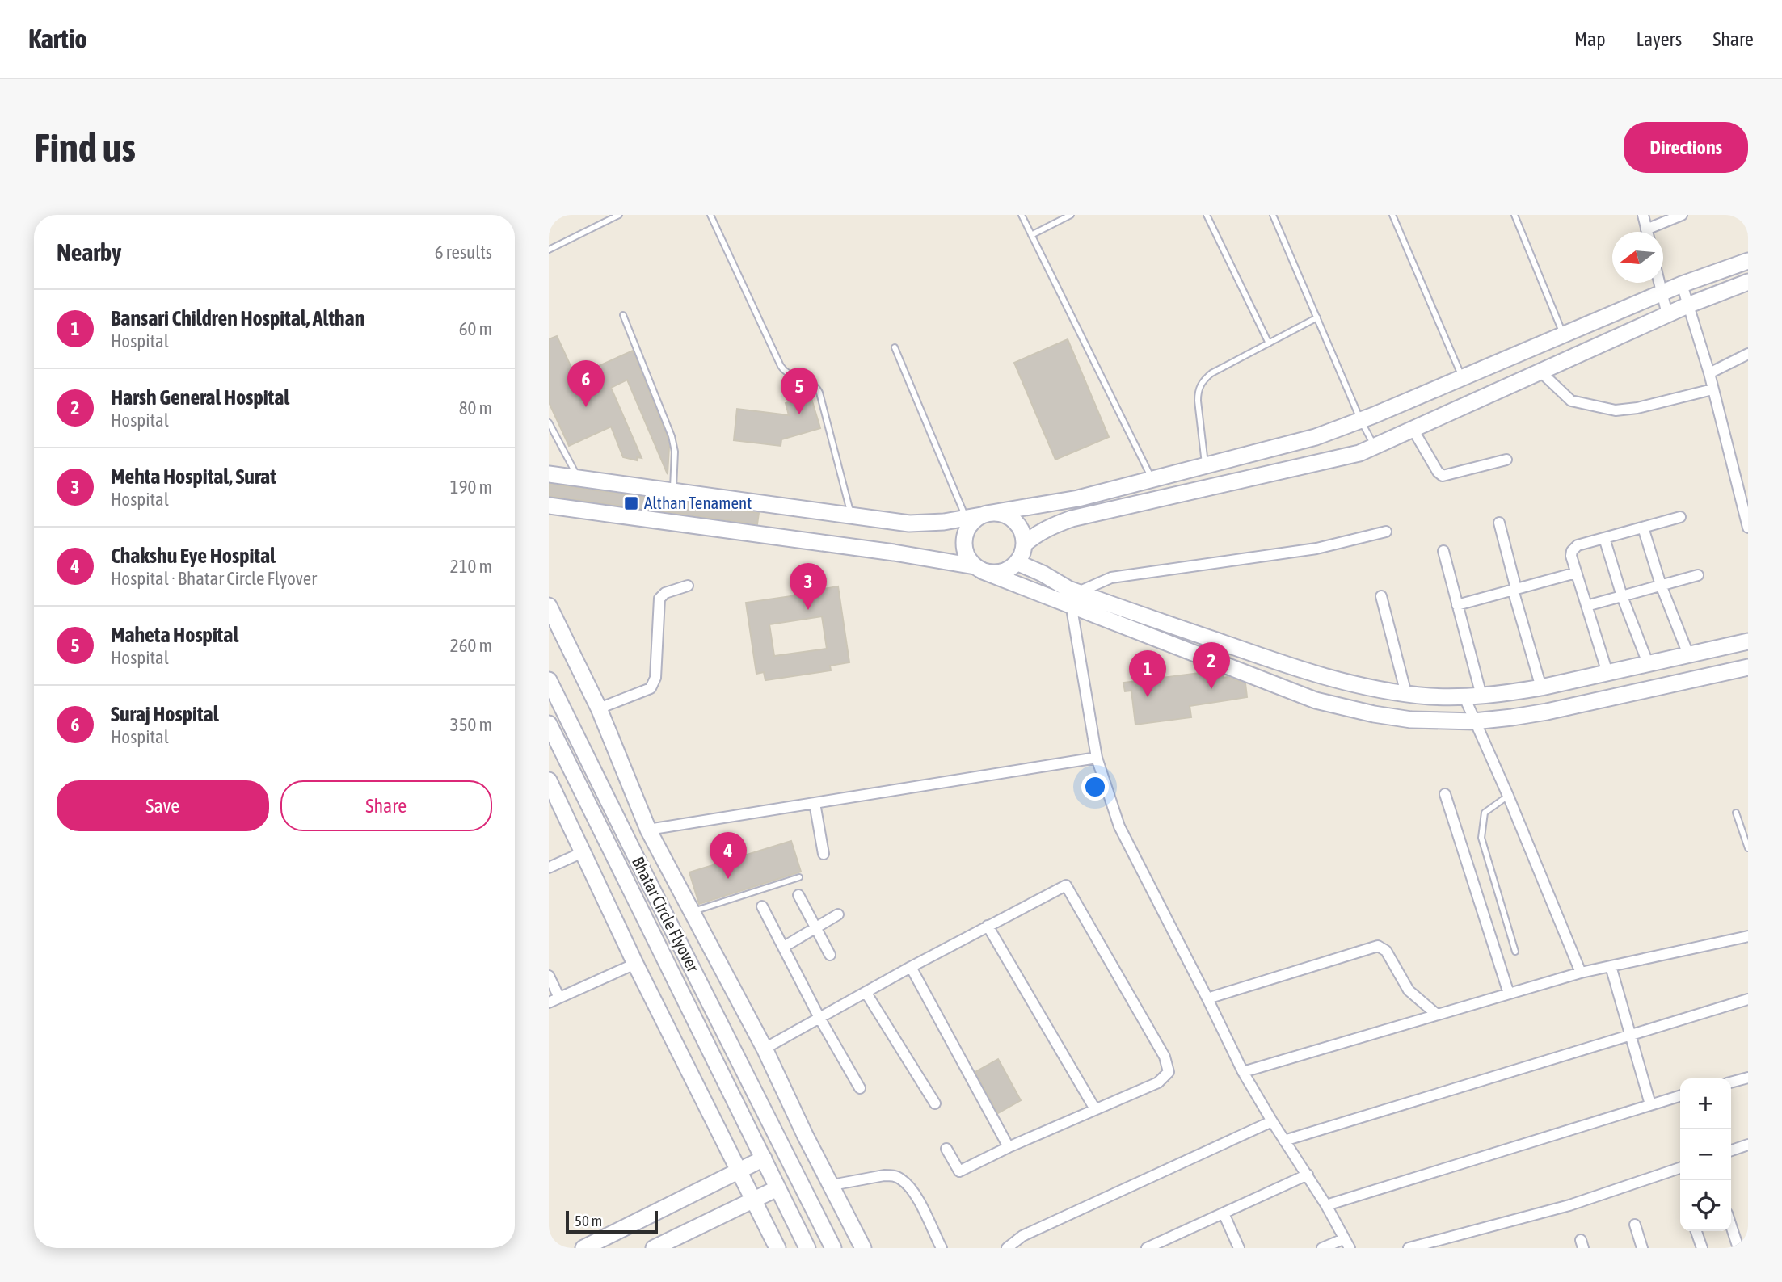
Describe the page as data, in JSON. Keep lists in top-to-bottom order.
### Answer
{
  "streets": {
    "main road": ["Bhatar Circle Flyover"]
  },
  "places": {
    "transit": ["Althan Tenament"]
  },
  "scale_bar": "50 m",
  "north": "left",
  "page": {
    "header": "Kartio",
    "nav": ["Map", "Layers", "Share"],
    "buttons": [
      "Directions",
      ["Save", "Share"]
    ],
    "title": "Find us",
    "heading": ["Nearby", "6 results"],
    "list": [
      {
        "mark": "1",
        "name": "Bansari Children Hospital, Althan",
        "note": "Hospital",
        "value": "60 m"
      },
      {
        "mark": "2",
        "name": "Harsh General Hospital",
        "note": "Hospital",
        "value": "80 m"
      },
      {
        "mark": "3",
        "name": "Mehta Hospital, Surat",
        "note": "Hospital",
        "value": "190 m"
      },
      {
        "mark": "4",
        "name": "Chakshu Eye Hospital",
        "note": "Hospital · Bhatar Circle Flyover",
        "value": "210 m"
      },
      {
        "mark": "5",
        "name": "Maheta Hospital",
        "note": "Hospital",
        "value": "260 m"
      },
      {
        "mark": "6",
        "name": "Suraj Hospital",
        "note": "Hospital",
        "value": "350 m"
      }
    ],
    "pins": [
      "6",
      "5",
      "3",
      "2",
      "1",
      "4"
    ],
    "map_buttons": ["+", "−"],
    "scale": "50 m"
  }
}
